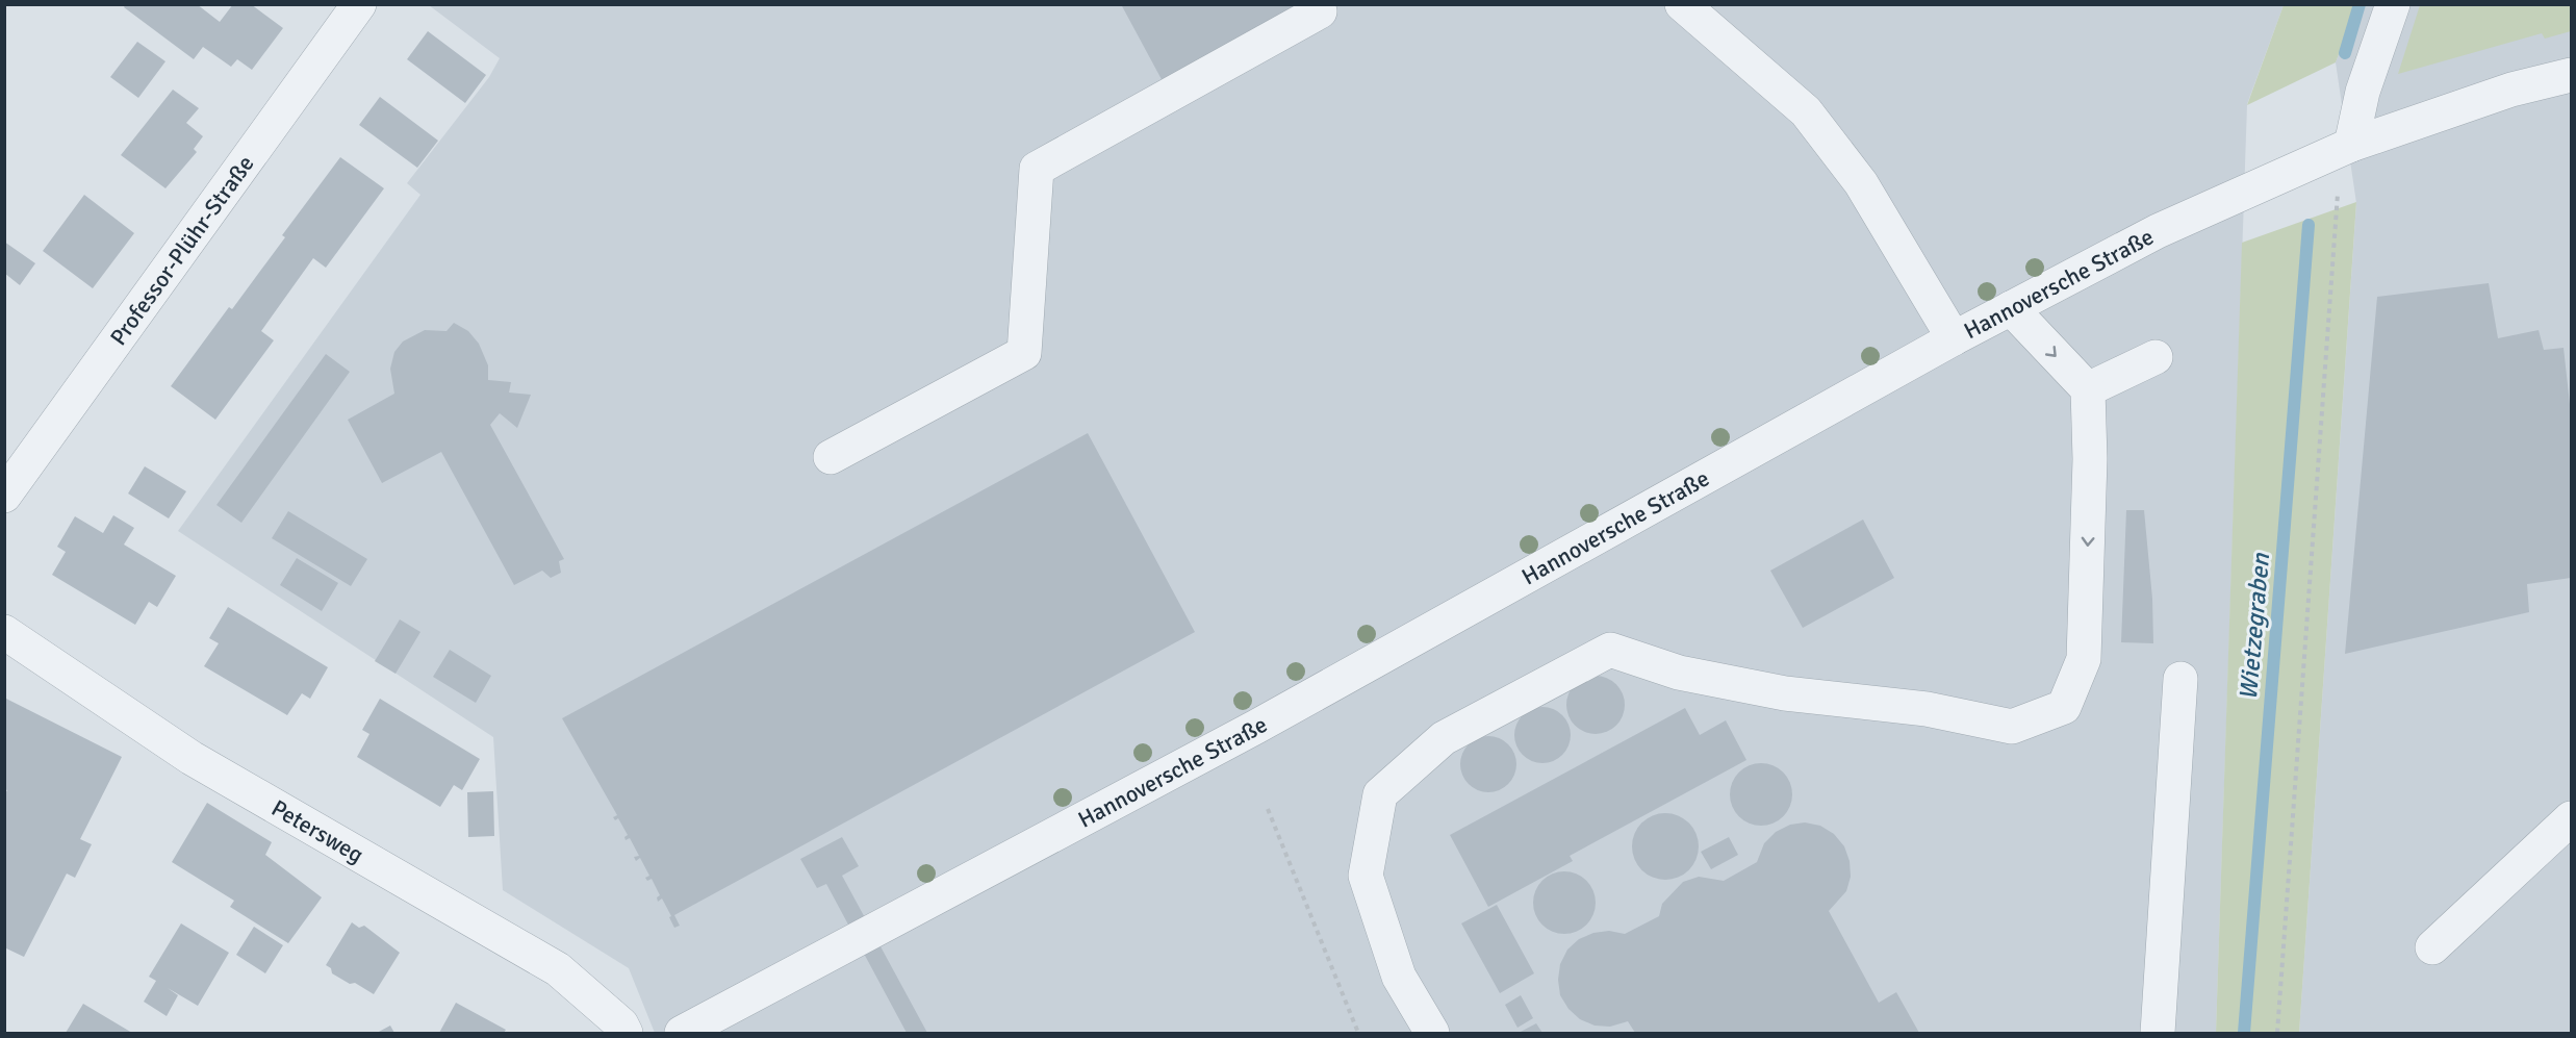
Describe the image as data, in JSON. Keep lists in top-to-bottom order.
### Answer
{
  "streets": {
    "street": ["Professor-Plühr-Straße", "Hannoversche Straße", "Petersweg"]
  },
  "water": ["Wietzegraben"]
}
